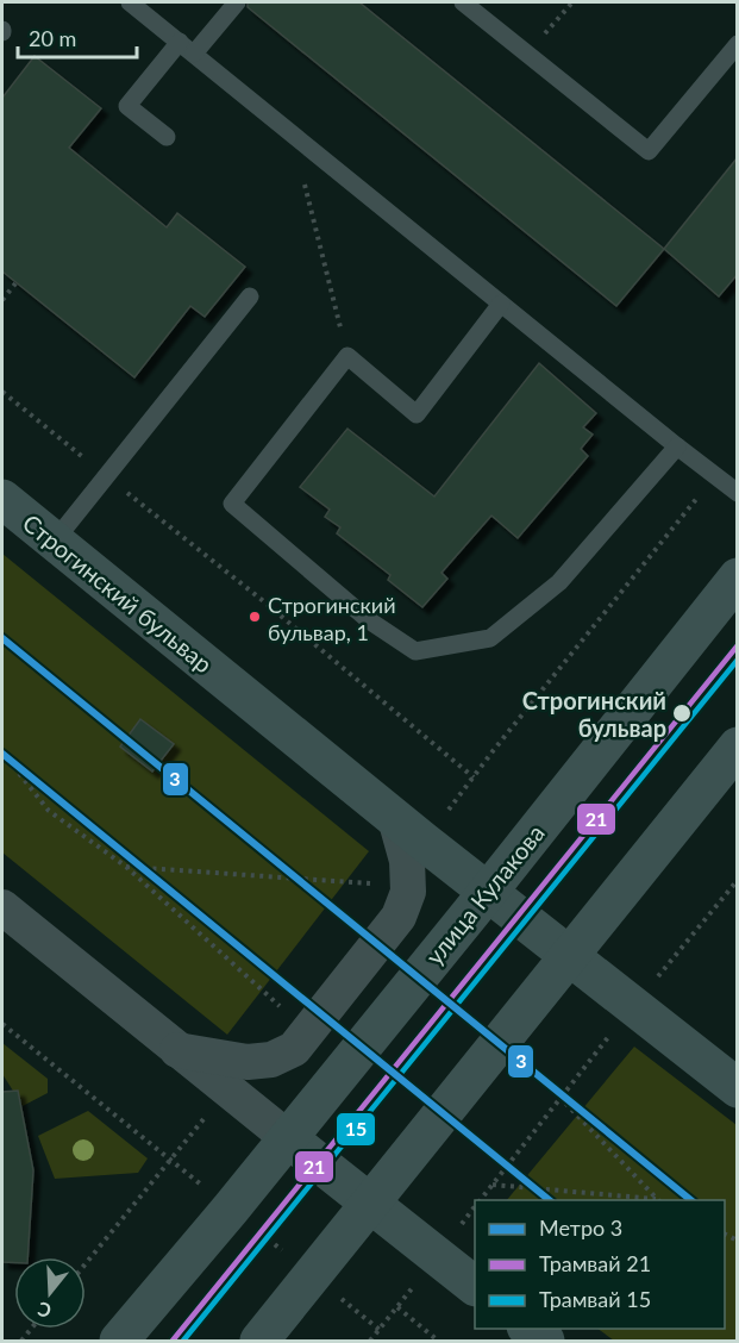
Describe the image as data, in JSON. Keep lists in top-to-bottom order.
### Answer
{
  "streets": {
    "main road": ["Строгинский бульвар", "улица Кулакова"]
  },
  "crossings": [
    ["Строгинский бульвар", "улица Кулакова"]
  ],
  "places": ["Строгинский бульвар, 1", "Строгинский бульвар"],
  "lines": ["metro line 3", "tram line 21", "tram line 15"],
  "legend": ["Метро 3", "Трамвай 21", "Трамвай 15"],
  "scale_bar": "20 m",
  "north": "bottom"
}
